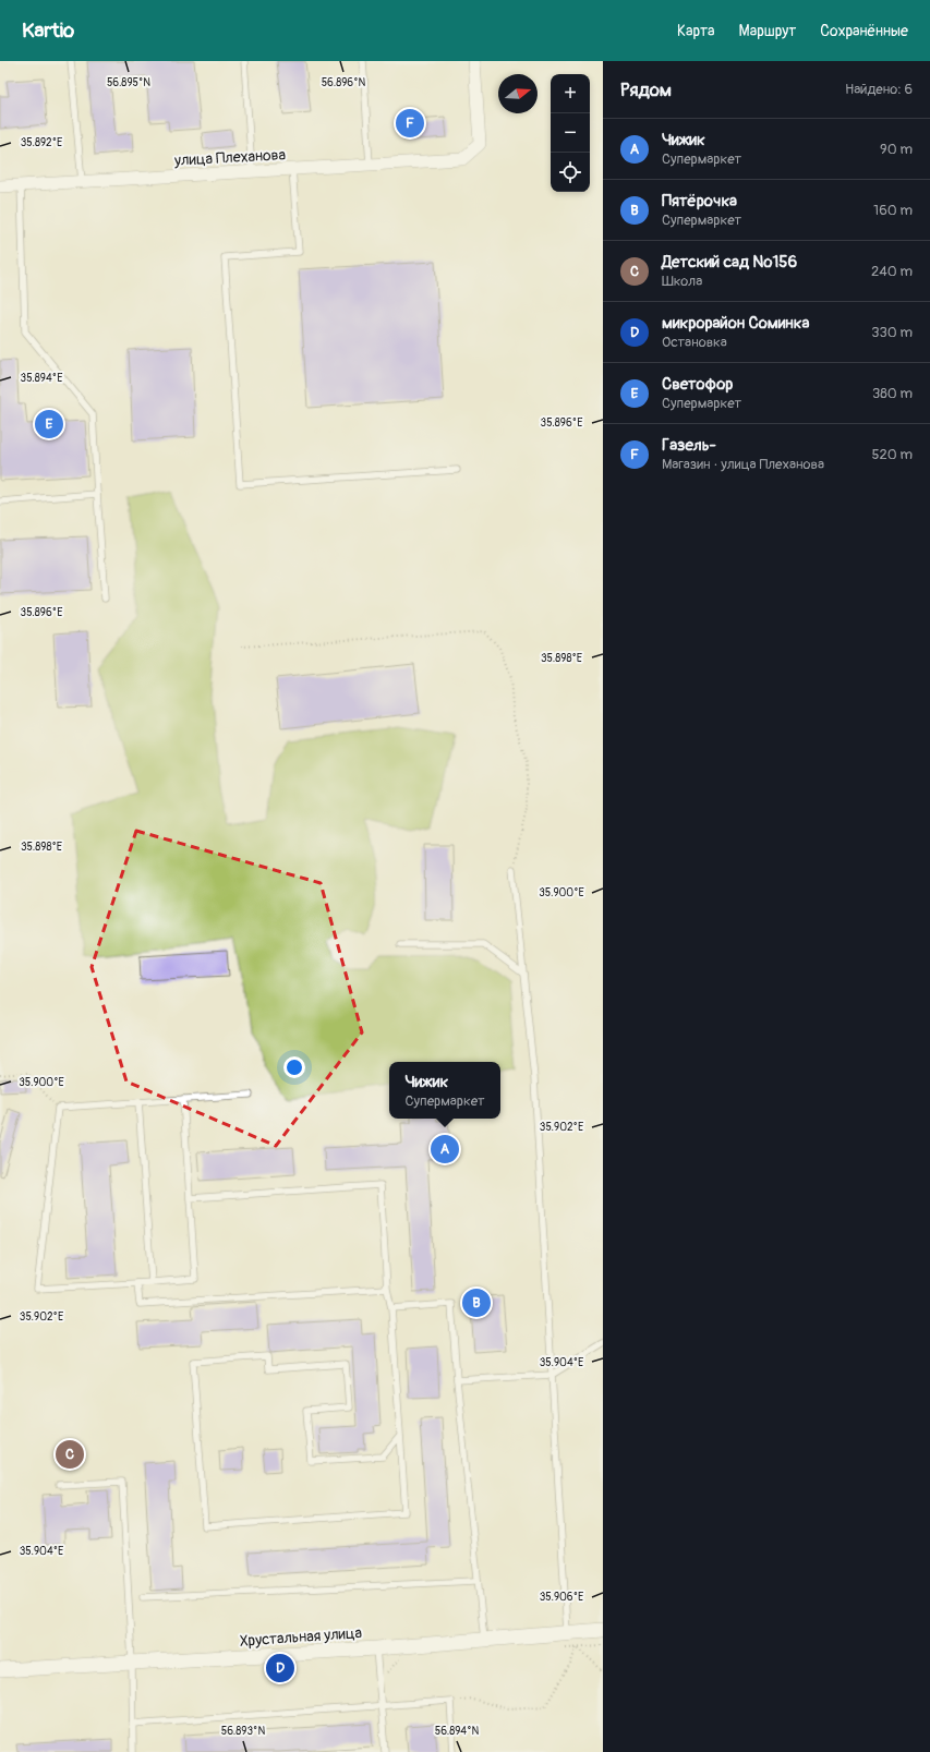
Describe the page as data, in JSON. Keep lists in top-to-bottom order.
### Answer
{
  "streets": {
    "street": ["улица Плеханова", "Хрустальная улица"]
  },
  "north": "right",
  "page": {
    "header": "Kartio",
    "nav": ["Карта", "Маршрут", "Сохранённые"],
    "heading": ["Рядом", "Найдено: 6"],
    "map_buttons": ["+", "−"],
    "pins": [
      "F",
      "E",
      "A",
      "B",
      "C",
      "D"
    ],
    "list": [
      {
        "mark": "A",
        "name": "Чижик",
        "note": "Супермаркет",
        "value": "90 m"
      },
      {
        "mark": "B",
        "name": "Пятёрочка",
        "note": "Супермаркет",
        "value": "160 m"
      },
      {
        "mark": "C",
        "name": "Детский сад №156",
        "note": "Школа",
        "value": "240 m"
      },
      {
        "mark": "D",
        "name": "микрорайон Соминка",
        "note": "Остановка",
        "value": "330 m"
      },
      {
        "mark": "E",
        "name": "Светофор",
        "note": "Супермаркет",
        "value": "380 m"
      },
      {
        "mark": "F",
        "name": "Газель-",
        "note": "Магазин · улица Плеханова",
        "value": "520 m"
      }
    ],
    "popup": ["Чижик", "Супермаркет"]
  },
  "coordinates": [
    "56.895°N",
    "56.896°N",
    "35.892°E",
    "35.894°E",
    "35.896°E",
    "35.898°E",
    "35.900°E",
    "35.902°E",
    "35.904°E",
    "35.906°E",
    "56.893°N",
    "56.894°N"
  ]
}
